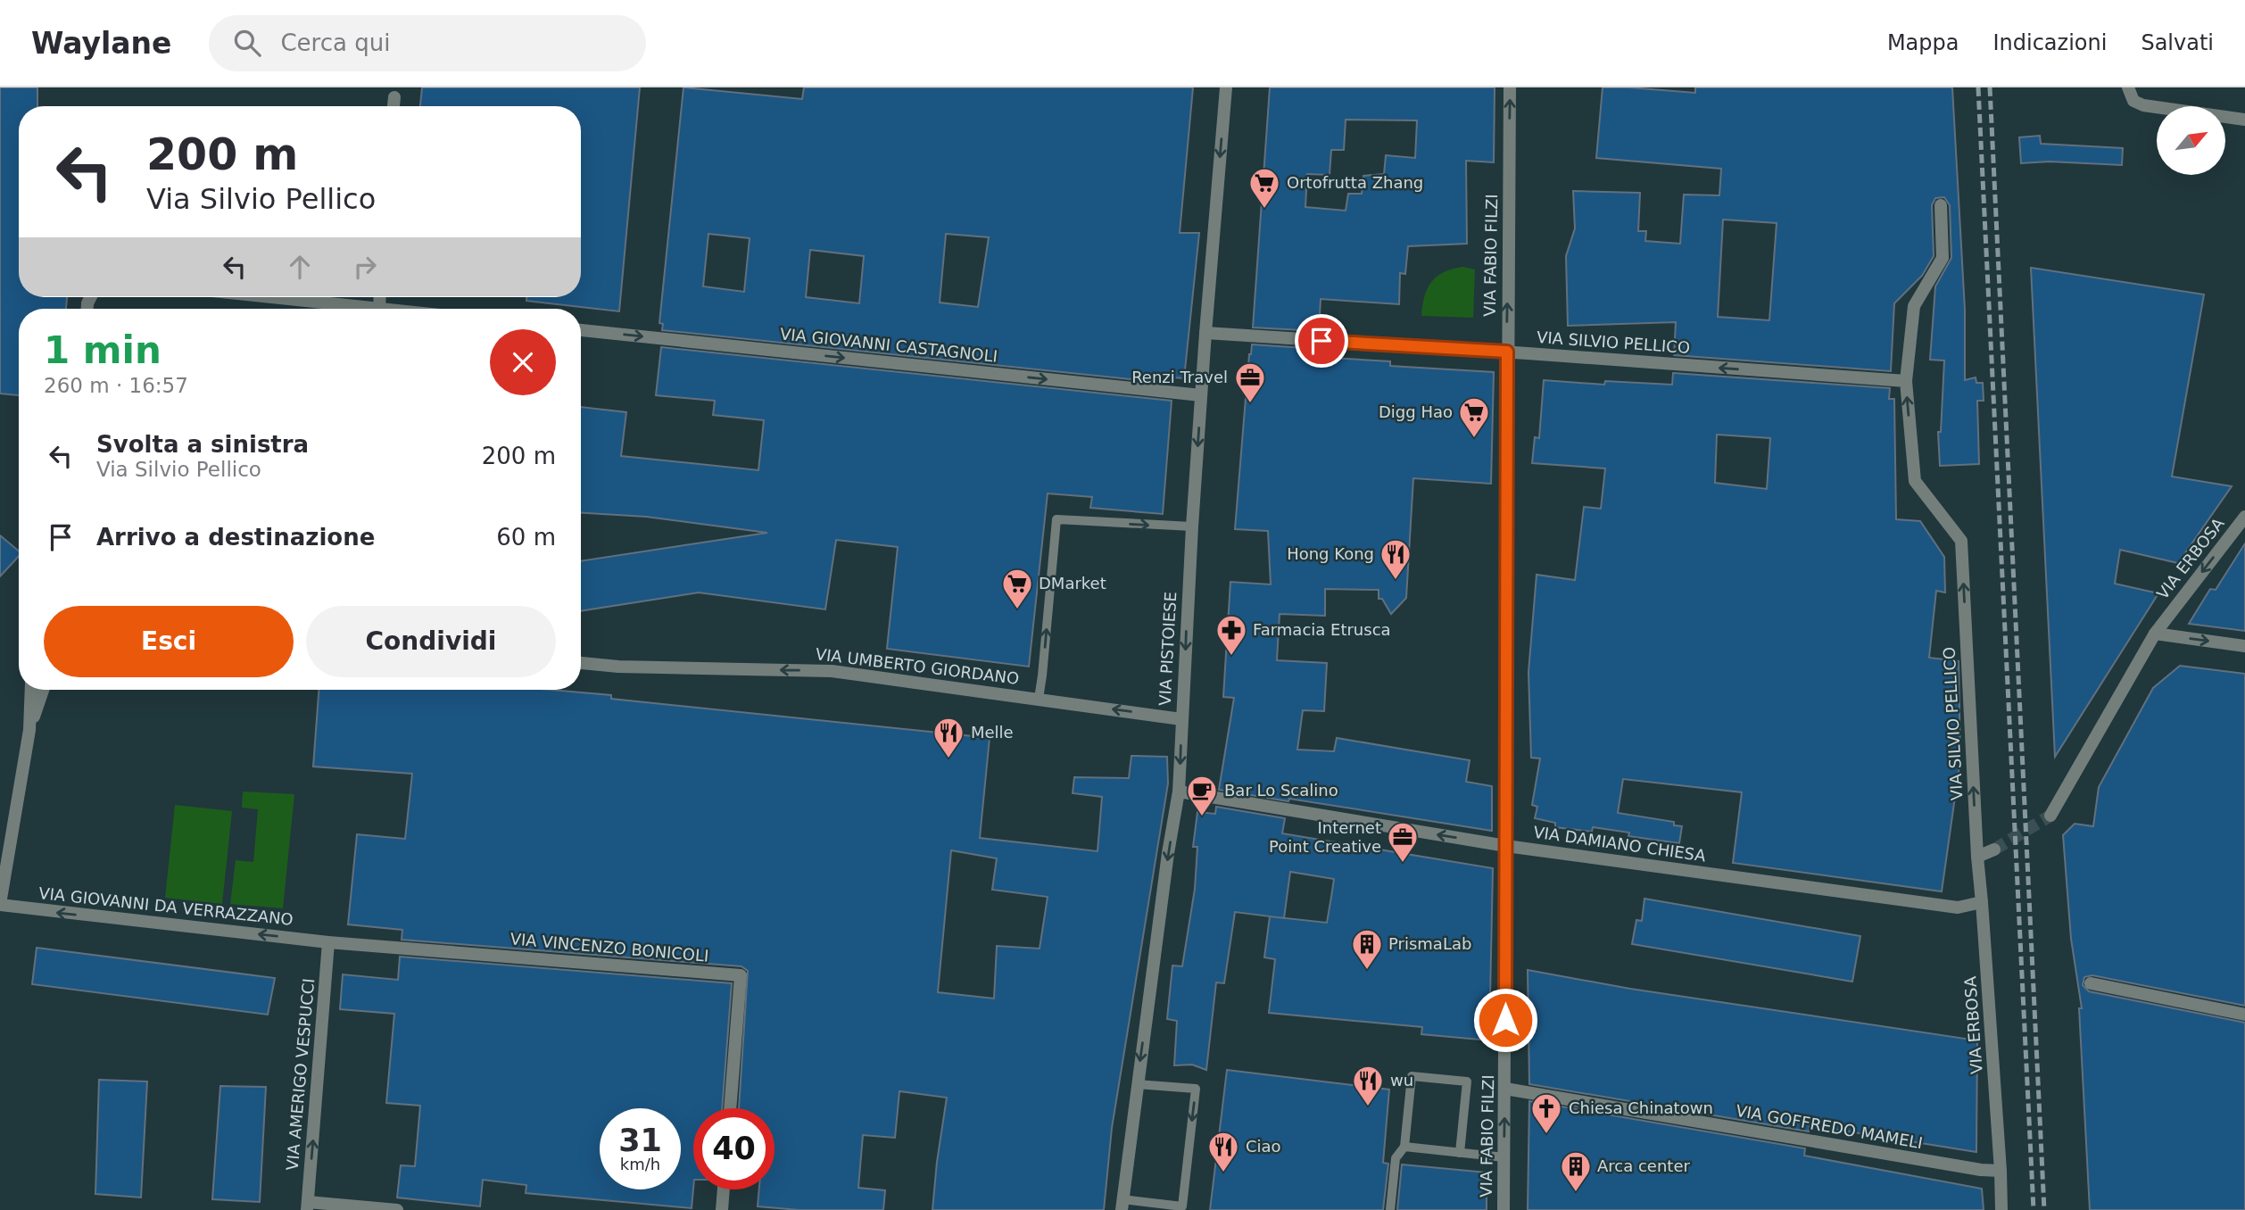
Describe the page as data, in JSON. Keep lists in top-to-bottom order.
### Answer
{
  "streets": {
    "street": [
      "VIA FABIO FILZI",
      "VIA SILVIO PELLICO",
      "VIA GIOVANNI CASTAGNOLI",
      "VIA ERBOSA",
      "VIA PISTOIESE",
      "VIA UMBERTO GIORDANO",
      "VIA DAMIANO CHIESA",
      "VIA GIOVANNI DA VERRAZZANO",
      "VIA VINCENZO BONICOLI",
      "VIA AMERIGO VESPUCCI",
      "VIA GOFFREDO MAMELI"
    ]
  },
  "crossings": [
    ["VIA FABIO FILZI", "VIA SILVIO PELLICO"],
    ["VIA FABIO FILZI", "VIA DAMIANO CHIESA"],
    ["VIA FABIO FILZI", "VIA GOFFREDO MAMELI"],
    ["VIA SILVIO PELLICO", "VIA ERBOSA"],
    ["VIA SILVIO PELLICO", "VIA PISTOIESE"],
    ["VIA GIOVANNI CASTAGNOLI", "VIA PISTOIESE"],
    ["VIA ERBOSA", "VIA DAMIANO CHIESA"],
    ["VIA ERBOSA", "VIA GOFFREDO MAMELI"],
    ["VIA PISTOIESE", "VIA UMBERTO GIORDANO"],
    ["VIA PISTOIESE", "VIA DAMIANO CHIESA"],
    ["VIA GIOVANNI DA VERRAZZANO", "VIA VINCENZO BONICOLI"],
    ["VIA GIOVANNI DA VERRAZZANO", "VIA AMERIGO VESPUCCI"],
    ["VIA VINCENZO BONICOLI", "VIA AMERIGO VESPUCCI"]
  ],
  "one_way": [
    "VIA GIOVANNI CASTAGNOLI",
    "VIA PISTOIESE",
    "VIA UMBERTO GIORDANO",
    "VIA DAMIANO CHIESA",
    "VIA GIOVANNI DA VERRAZZANO",
    "VIA AMERIGO VESPUCCI"
  ],
  "places": {
    "supermarket": ["Ortofrutta Zhang", "Digg Hao", "DMarket"],
    "office": ["Renzi Travel", "Internet Point Creative"],
    "restaurant": [
      "Hong Kong",
      "Melle",
      "wu",
      "Ciao"
    ],
    "pharmacy": ["Farmacia Etrusca"],
    "cafe": ["Bar Lo Scalino"],
    "building": ["PrismaLab", "Arca center"],
    "church": ["Chiesa Chinatown"]
  },
  "north": "top right",
  "page": {
    "header": "Waylane",
    "search": "Cerca qui",
    "nav": ["Mappa", "Indicazioni", "Salvati"],
    "turn": ["200 m", "Via Silvio Pellico"],
    "heading": ["1 min", "260 m · 16:57"],
    "list": [
      {
        "name": "Svolta a sinistra",
        "note": "Via Silvio Pellico",
        "value": "200 m"
      },
      {
        "name": "Arrivo a destinazione",
        "value": "60 m"
      }
    ],
    "buttons": ["Esci", "Condividi"],
    "speed": "31 km/h",
    "limit": "40"
  }
}
